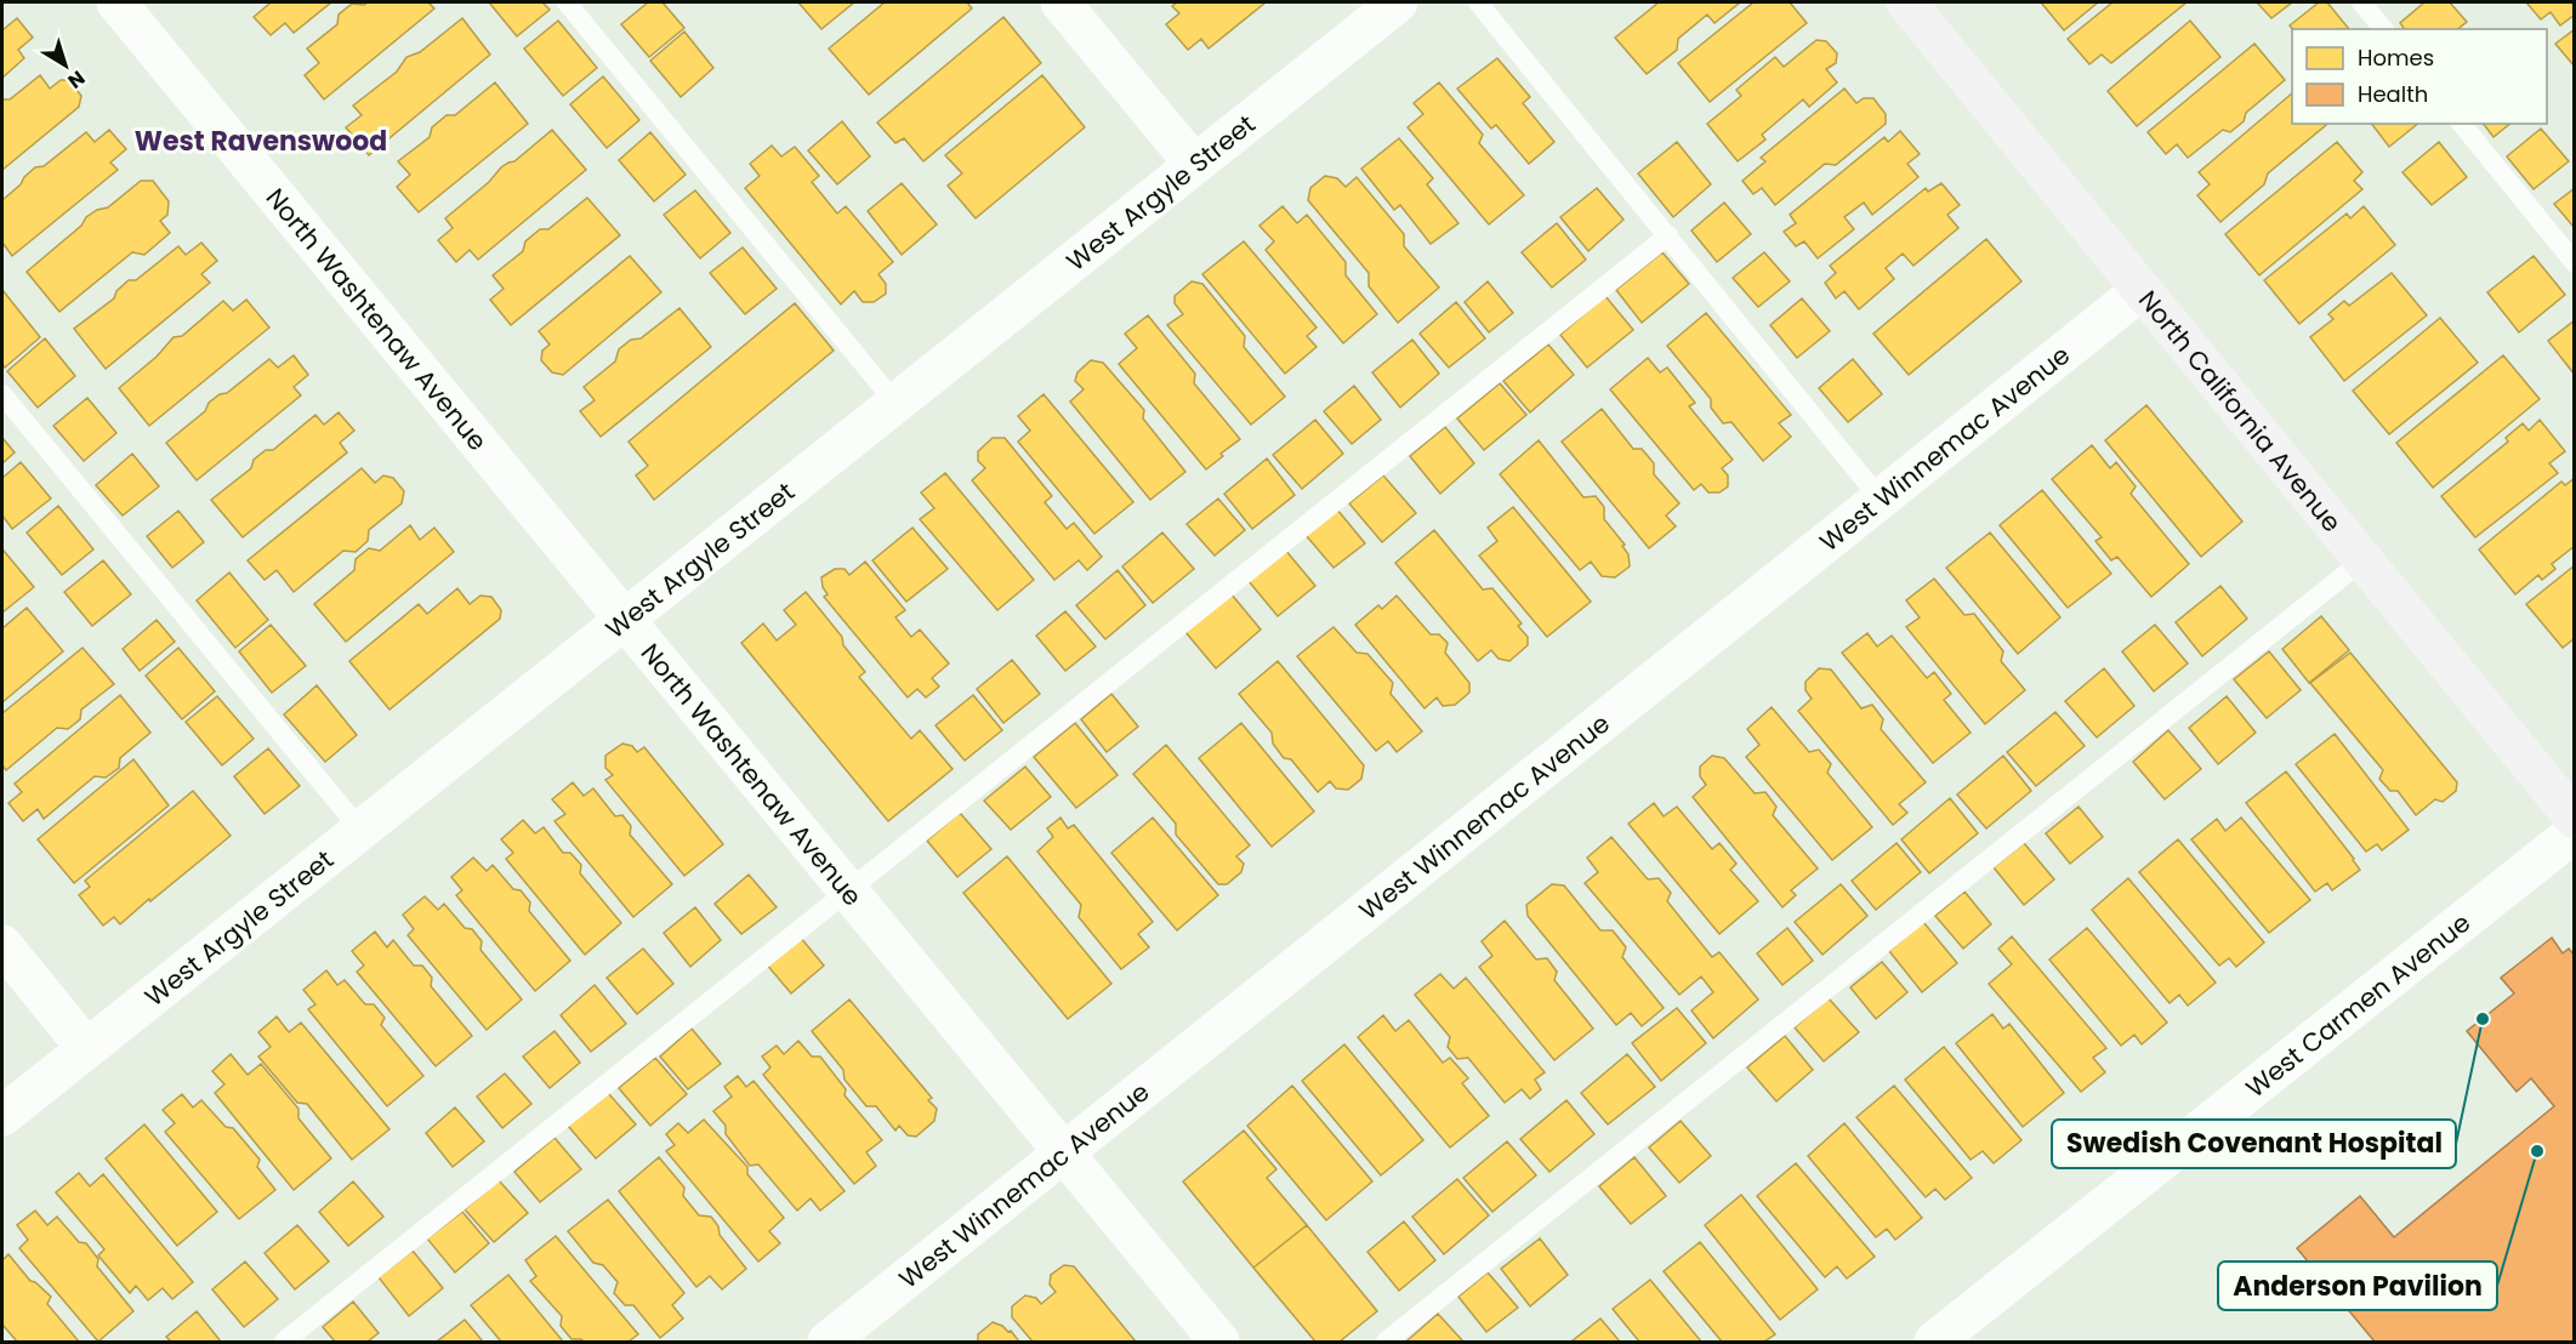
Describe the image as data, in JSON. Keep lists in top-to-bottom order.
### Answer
{
  "streets": {
    "main road": ["North California Avenue"],
    "street": [
      "West Argyle Street",
      "North Washtenaw Avenue",
      "West Winnemac Avenue",
      "West Carmen Avenue"
    ]
  },
  "crossings": [
    ["West Argyle Street", "North Washtenaw Avenue"],
    ["North Washtenaw Avenue", "West Winnemac Avenue"],
    ["North California Avenue", "West Winnemac Avenue"]
  ],
  "districts": ["West Ravenswood"],
  "places": ["Swedish Covenant Hospital", "Anderson Pavilion"],
  "legend": ["Homes", "Health"],
  "north": "bottom right"
}
